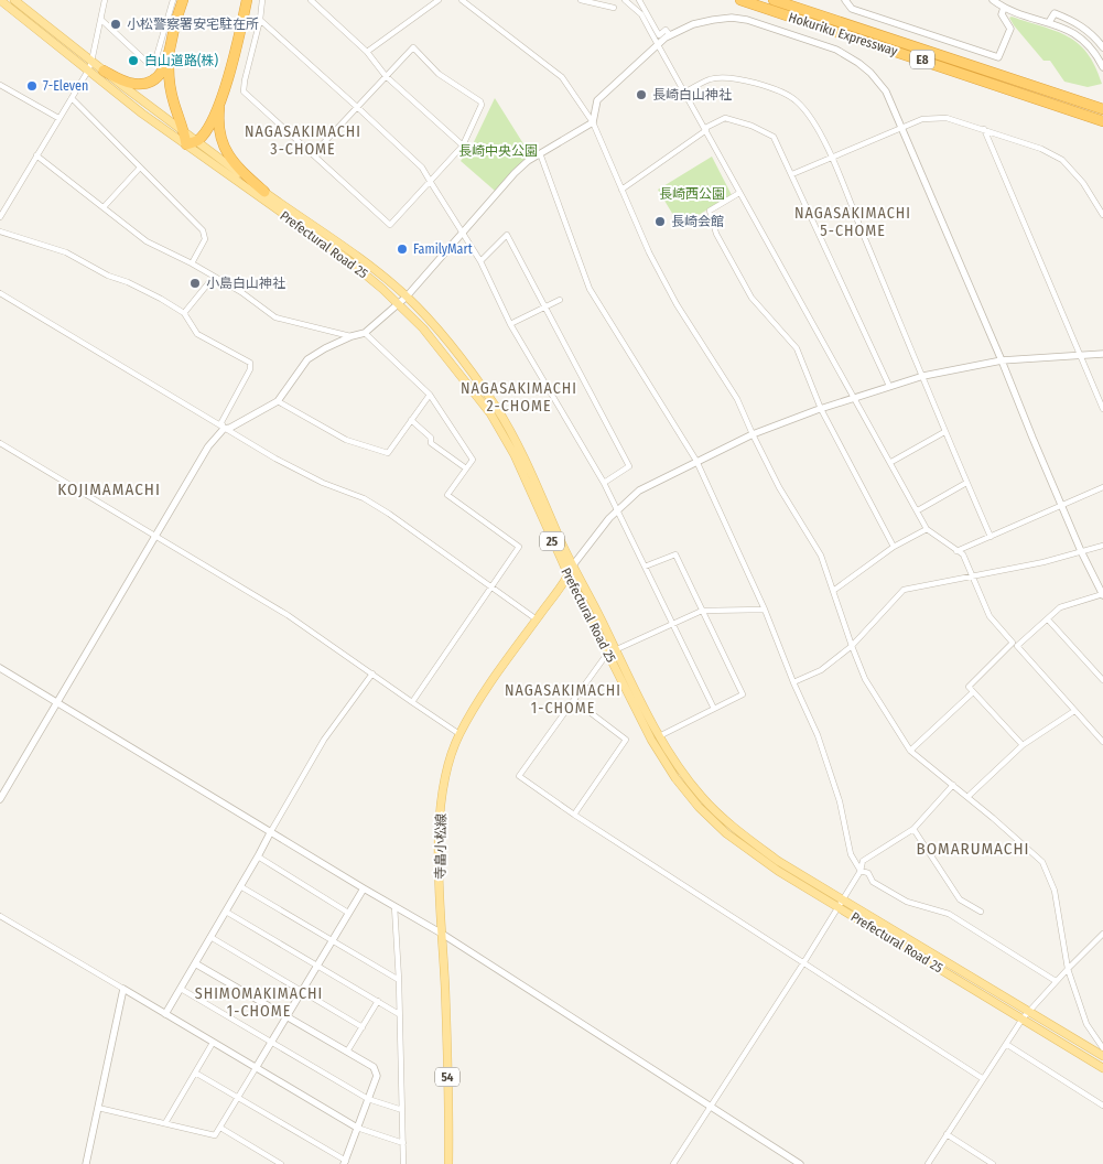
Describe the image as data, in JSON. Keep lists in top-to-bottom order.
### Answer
{
  "streets": {
    "highway": ["Hokuriku Expressway", "E8"],
    "main road": [
      "Prefectural Road 25",
      "25",
      "寺畠小松線",
      "54"
    ]
  },
  "crossings": [
    ["Prefectural Road 25", "寺畠小松線"]
  ],
  "districts": [
    "NAGASAKIMACHI 3-CHOME",
    "NAGASAKIMACHI 5-CHOME",
    "NAGASAKIMACHI 2-CHOME",
    "KOJIMAMACHI",
    "NAGASAKIMACHI 1-CHOME",
    "BOMARUMACHI",
    "SHIMOMAKIMACHI 1-CHOME"
  ],
  "parks": ["長崎中央公園", "長崎西公園"],
  "places": [
    "小松警察署安宅駐在所",
    "白山道路(株)",
    "7-Eleven",
    "長崎白山神社",
    "長崎会館",
    "FamilyMart",
    "小島白山神社"
  ]
}
